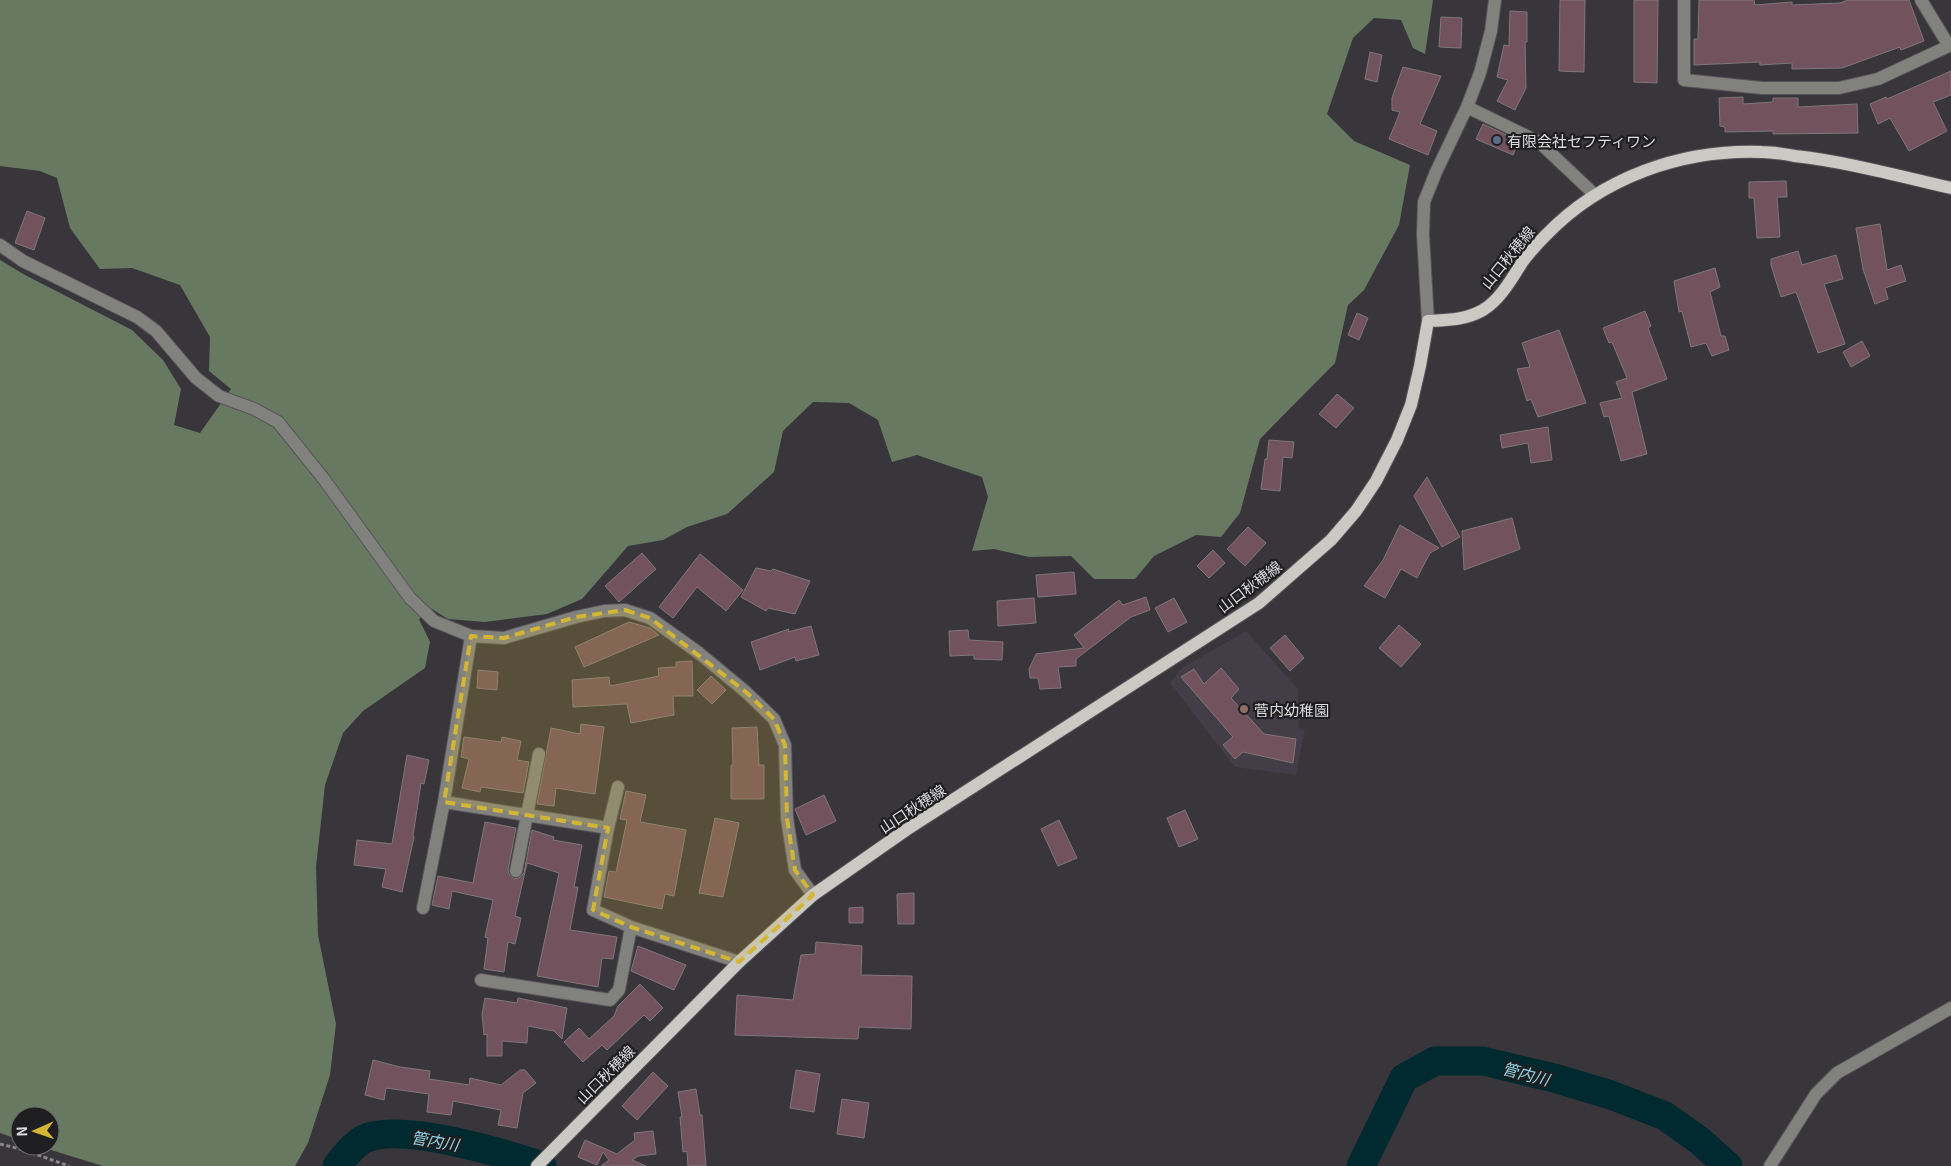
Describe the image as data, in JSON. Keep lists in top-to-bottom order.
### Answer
{
  "streets": {
    "main road": ["山口秋穂線"]
  },
  "water": ["管内川"],
  "places": ["有限会社セフティワン", "菅内幼稚園"],
  "north": "left"
}
